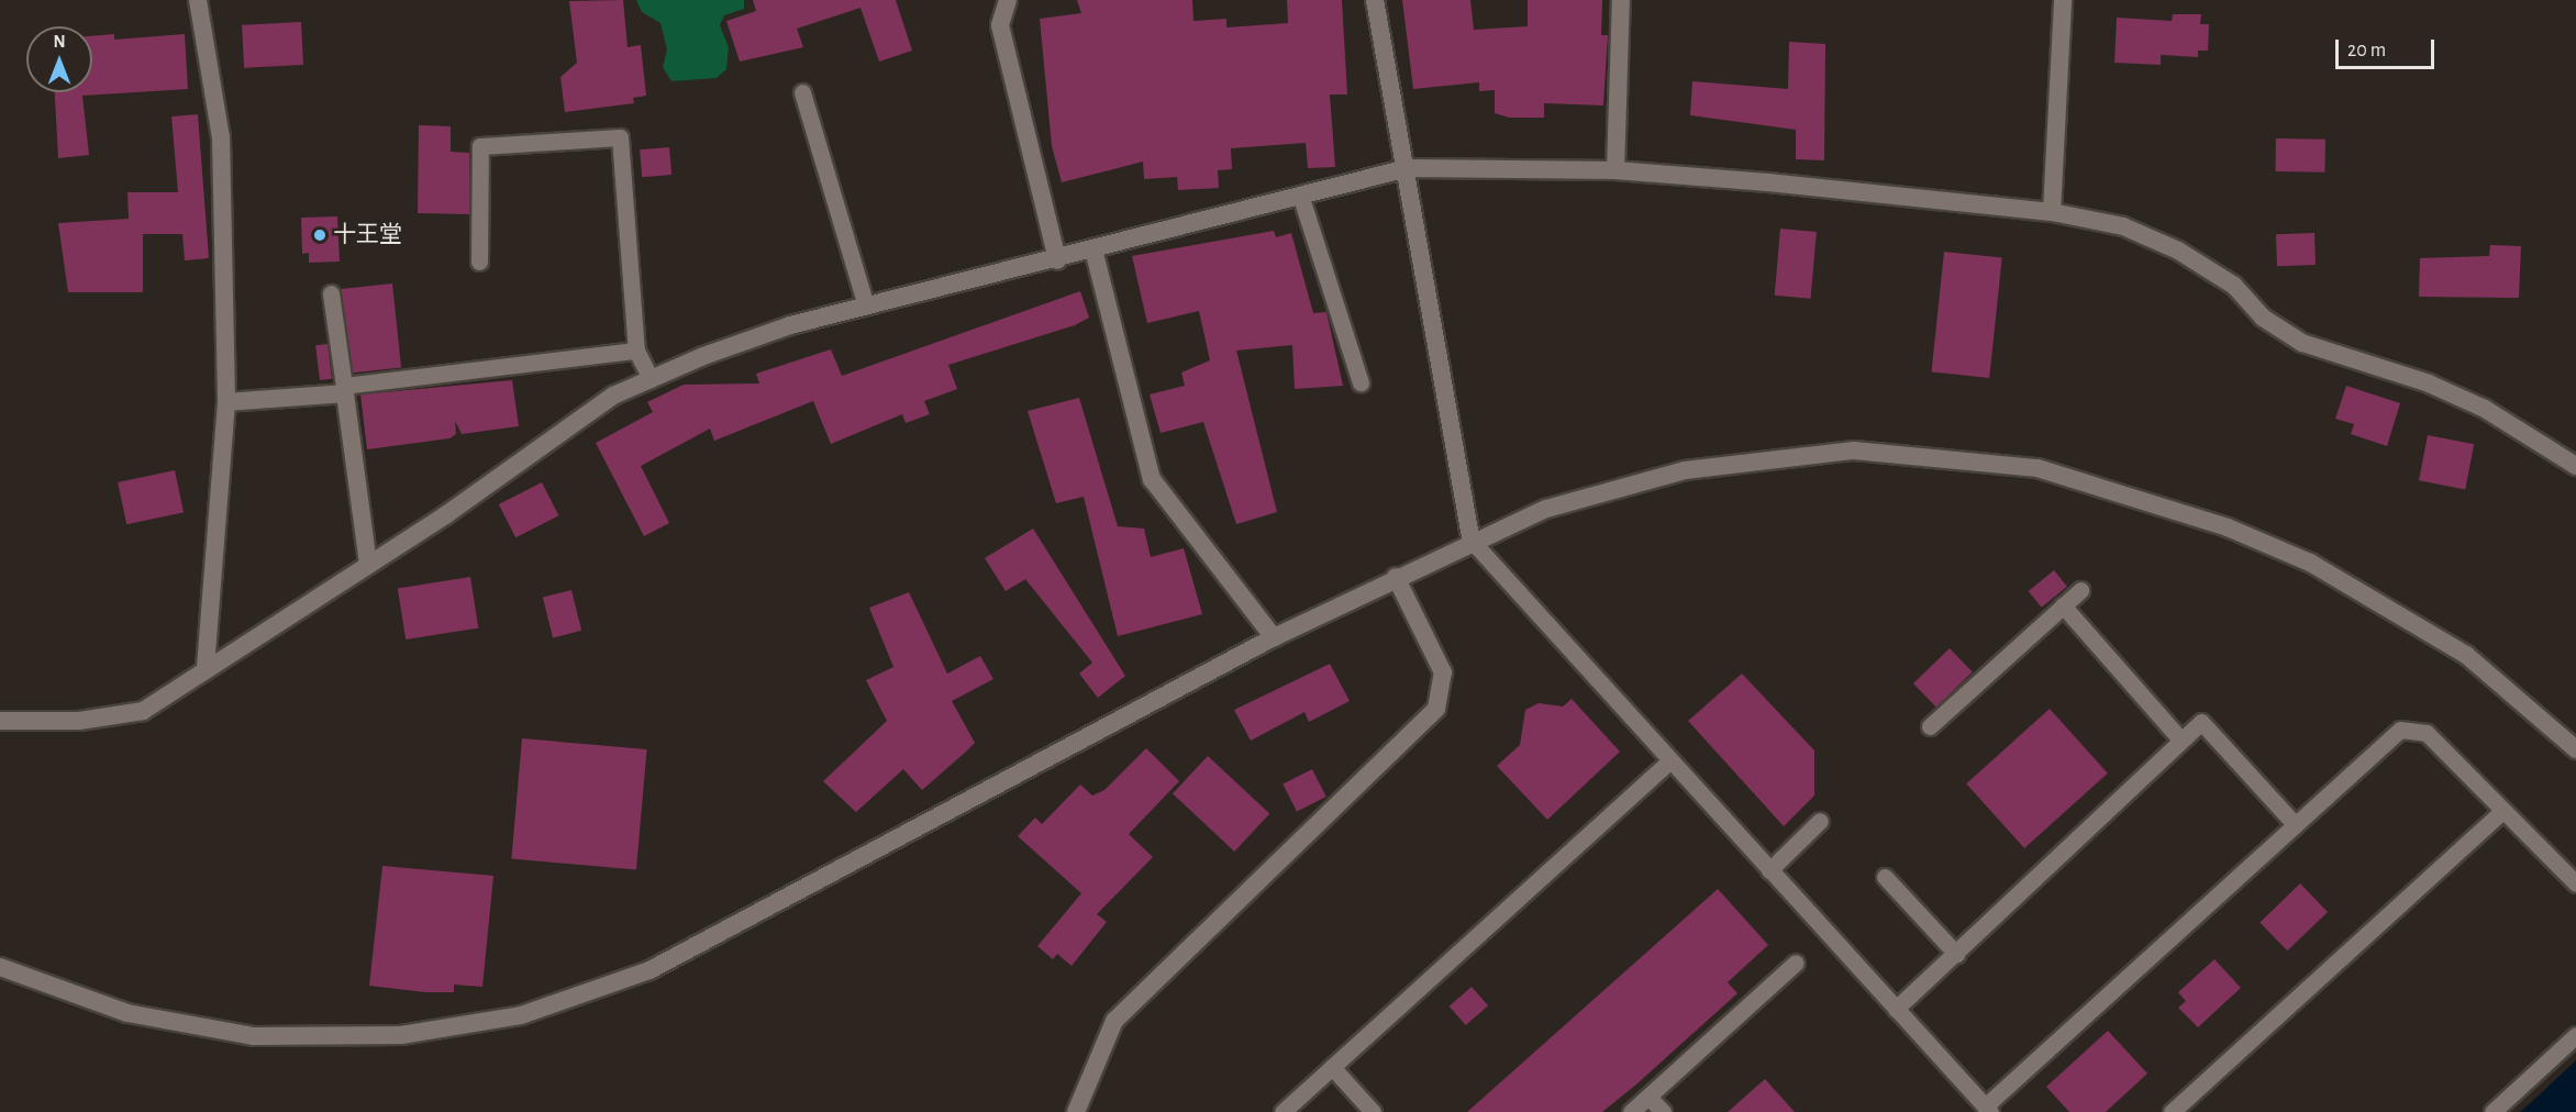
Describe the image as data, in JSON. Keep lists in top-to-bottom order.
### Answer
{
  "places": ["十王堂"],
  "scale_bar": "20 m",
  "north": "top"
}
